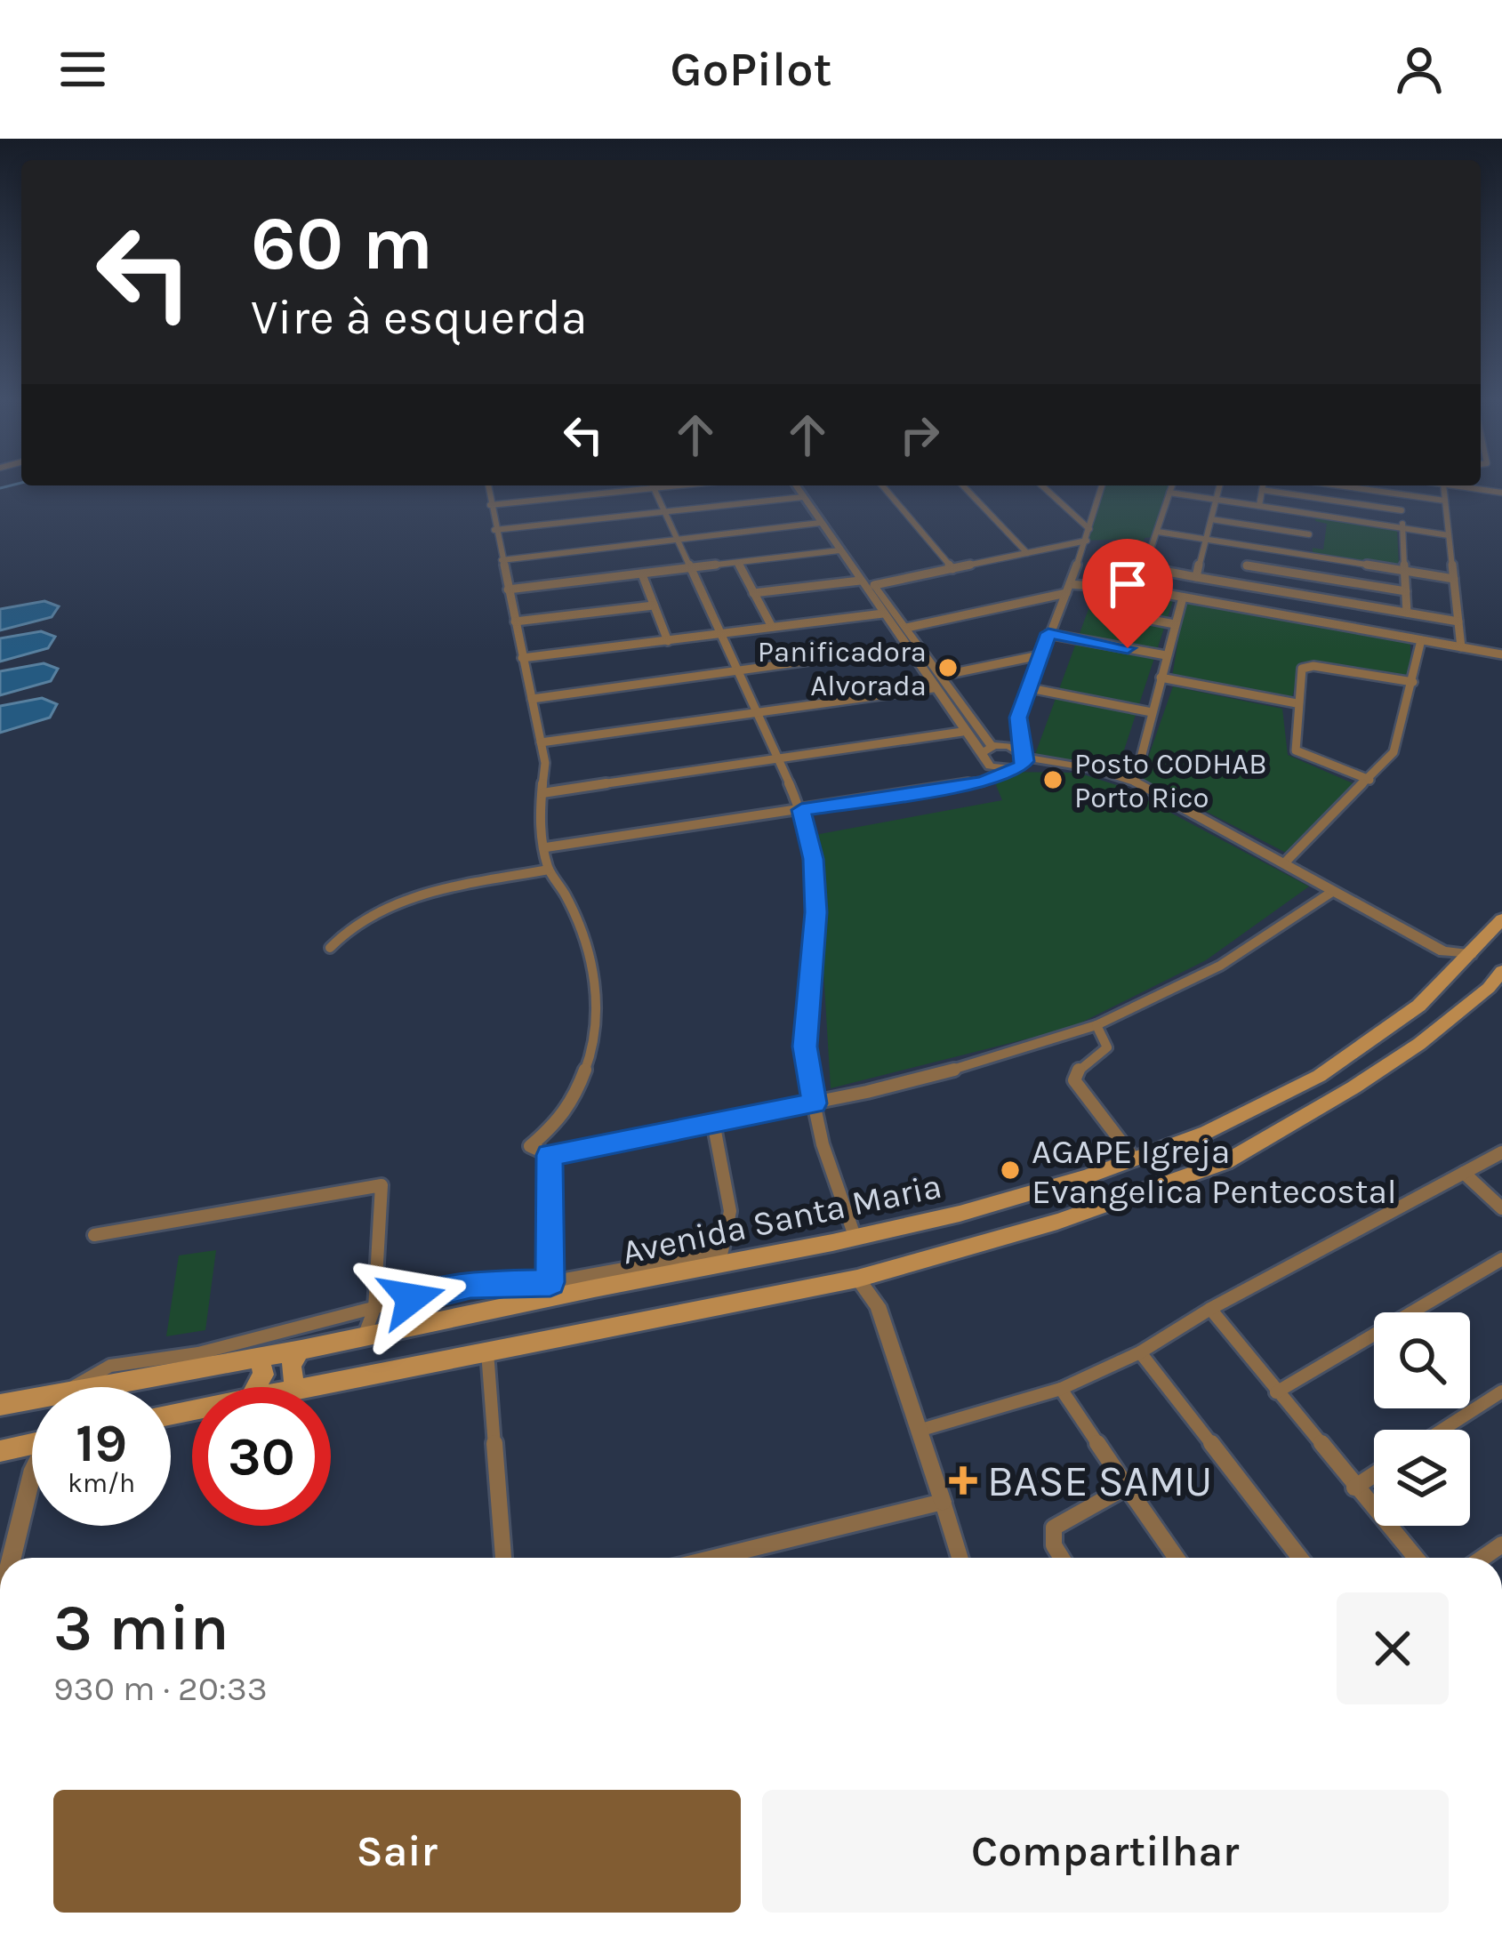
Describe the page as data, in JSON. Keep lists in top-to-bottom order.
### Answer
{
  "streets": {
    "main road": ["Avenida Santa Maria"]
  },
  "places": {
    "other": ["Panificadora Alvorada", "Posto CODHAB Porto Rico", "AGAPE Igreja Evangelica Pentecostal"],
    "health": ["BASE SAMU"]
  },
  "page": {
    "header": "GoPilot",
    "turn": ["60 m", "Vire à esquerda"],
    "speed": "19 km/h",
    "limit": "30",
    "heading": ["3 min", "930 m · 20:33"],
    "buttons": ["Sair", "Compartilhar"]
  }
}
